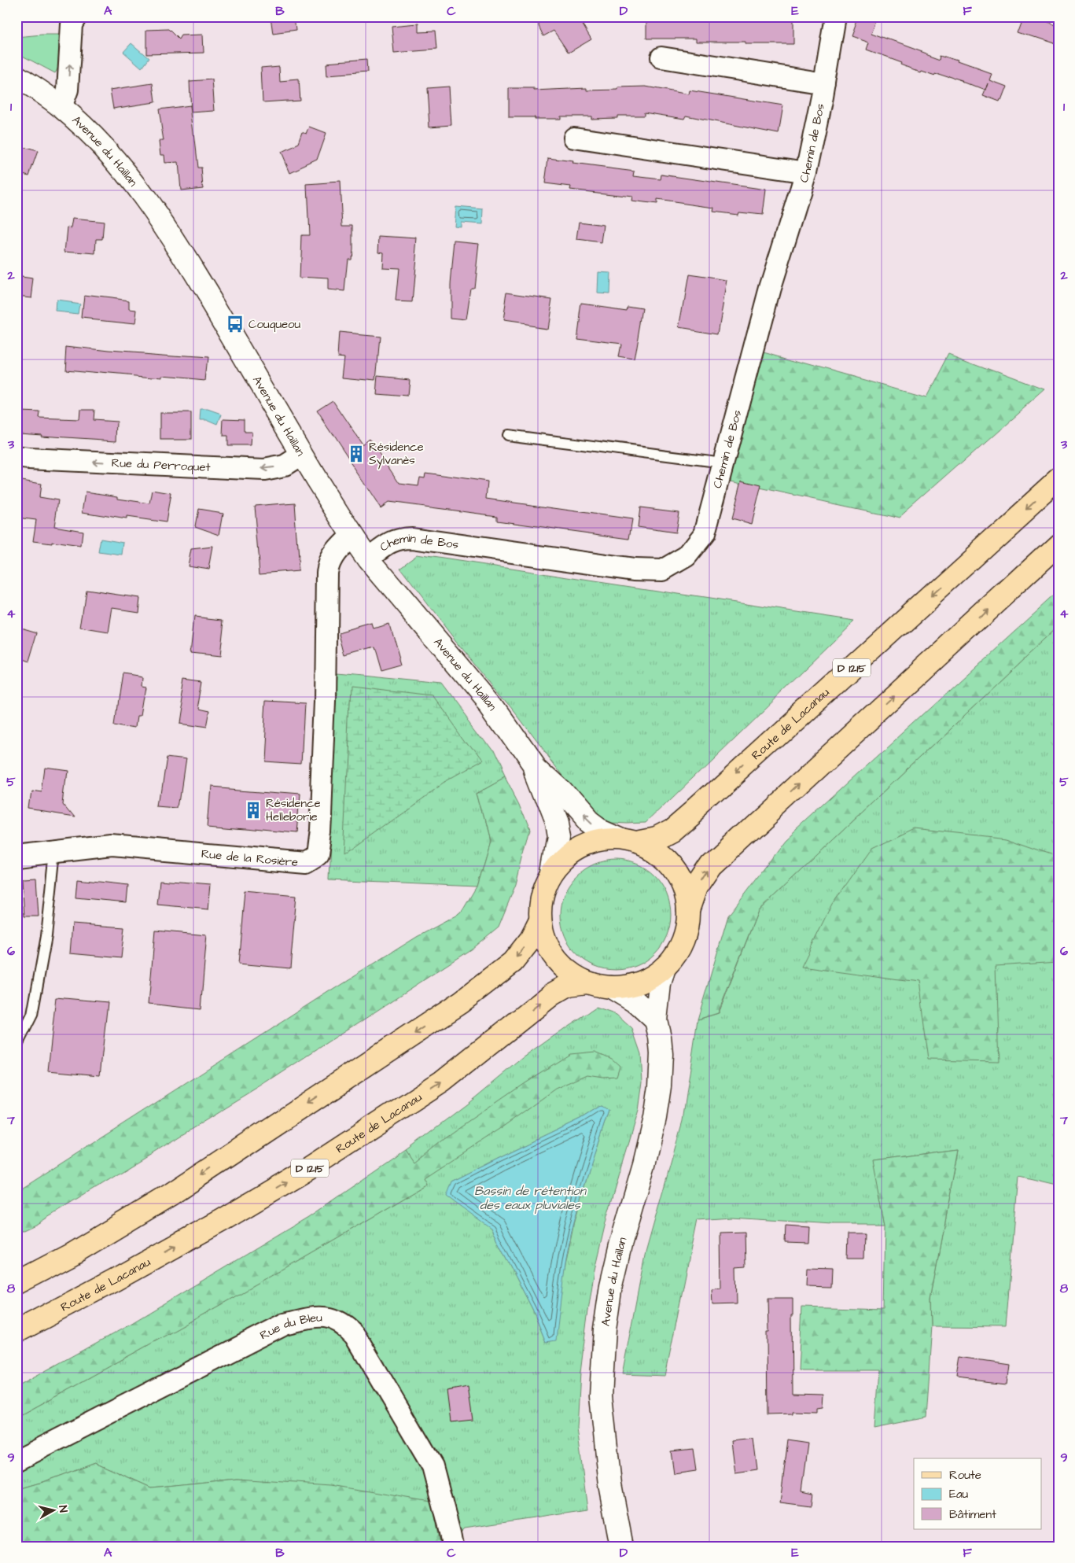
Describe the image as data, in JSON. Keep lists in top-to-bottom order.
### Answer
{
  "streets": {
    "main road": ["D 1215", "Route de Lacanau"],
    "street": [
      "Chemin de Bos",
      "Avenue du Haillan",
      "Rue du Perroquet",
      "Rue de la Rosière",
      "Rue du Bleu"
    ]
  },
  "crossings": [
    ["Chemin de Bos", "Avenue du Haillan"],
    ["Avenue du Haillan", "Rue du Perroquet"],
    ["Avenue du Haillan", "Route de Lacanau"],
    ["Avenue du Haillan", "Rue de la Rosière"]
  ],
  "one_way": ["Rue du Perroquet"],
  "water": ["Bassin de rétention des eaux pluviales"],
  "places": {
    "bus stop": ["Couqueou"],
    "building": ["Résidence Sylvanès", "Résidence Helleborie"]
  },
  "legend": ["Route", "Eau", "Bâtiment"],
  "north": "right",
  "grid": {
    "columns": [
      "A",
      "B",
      "C",
      "D",
      "E",
      "F"
    ],
    "rows": [
      "1",
      "2",
      "3",
      "4",
      "5",
      "6",
      "7",
      "8",
      "9"
    ]
  }
}
